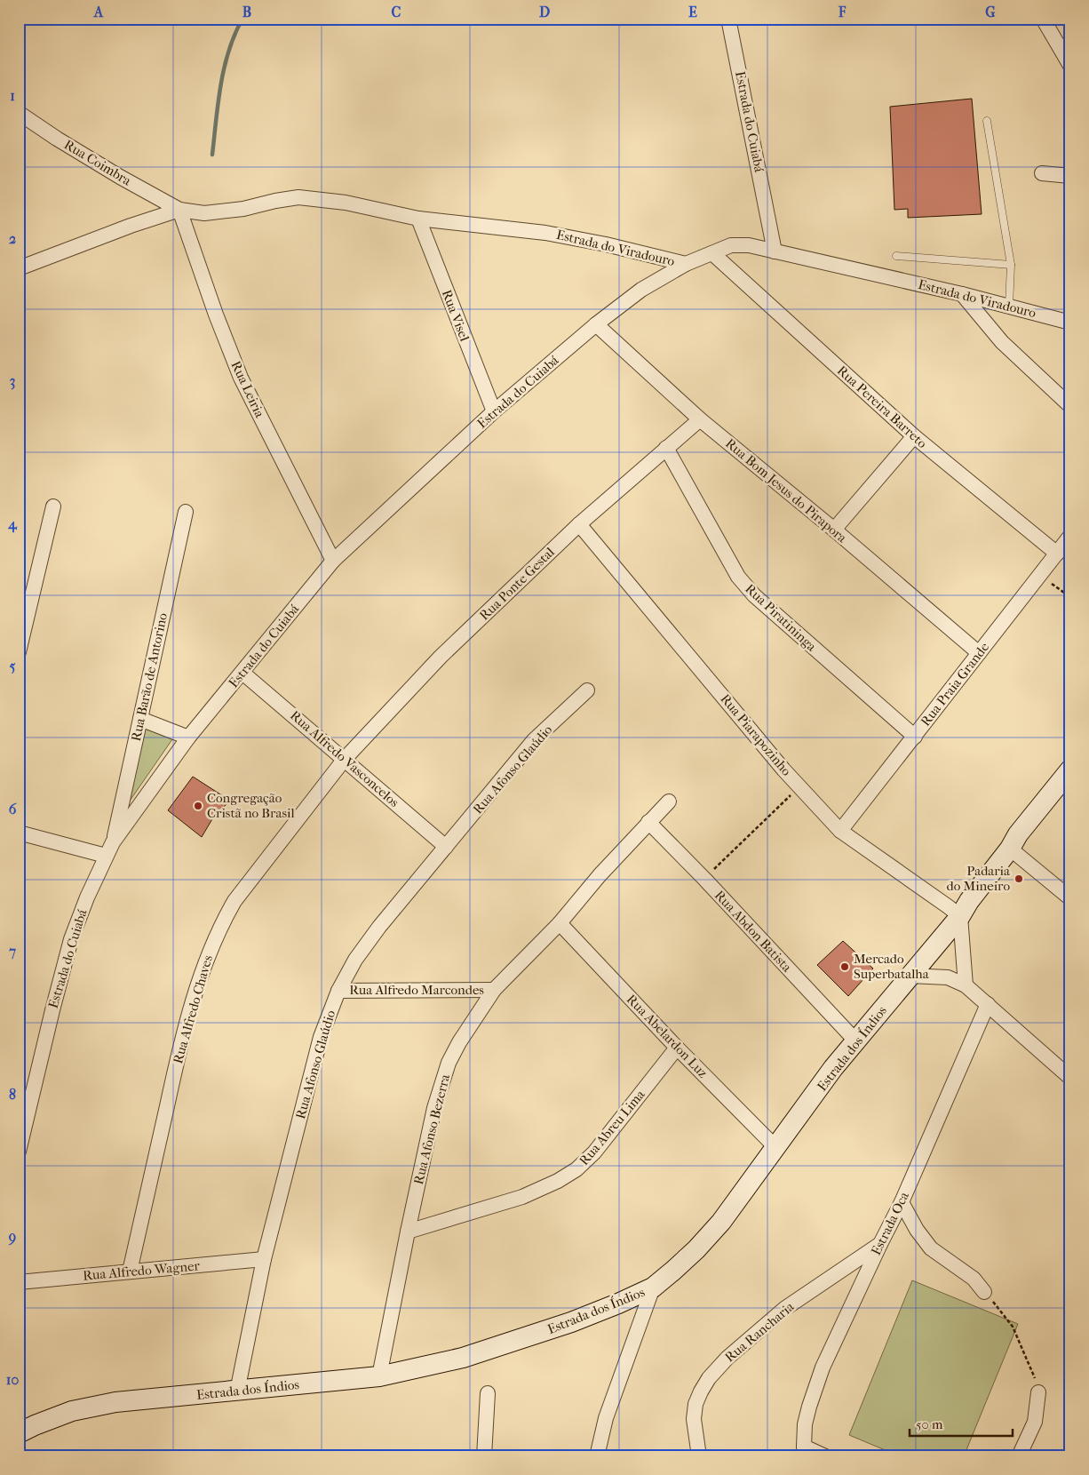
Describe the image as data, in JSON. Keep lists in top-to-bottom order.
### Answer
{
  "streets": {
    "street": [
      "Estrada do Cuiabá",
      "Rua Coimbra",
      "Estrada do Viradouro",
      "Rua Visel",
      "Rua Leiria",
      "Rua Pereira Barreto",
      "Rua Bom Jesus do Pirapora",
      "Rua Ponte Gestal",
      "Rua Piratininga",
      "Rua Barão de Antorino",
      "Rua Praia Grande",
      "Rua Piarapozinho",
      "Rua Alfredo Vasconcelos",
      "Rua Afonso Glaúdio",
      "Rua Abdon Batista",
      "Rua Alfredo Marcondes",
      "Rua Alfredo Chaves",
      "Rua Abelardon Luz",
      "Estrada dos Índios",
      "Rua Abreu Lima",
      "Rua Afonso Bezerra",
      "Estrada Oca",
      "Rua Alfredo Wagner",
      "Rua Rancharia"
    ]
  },
  "crossings": [
    ["Estrada do Cuiabá", "Estrada do Viradouro"],
    ["Estrada do Cuiabá", "Rua Visel"],
    ["Estrada do Cuiabá", "Rua Leiria"],
    ["Estrada do Cuiabá", "Rua Bom Jesus do Pirapora"],
    ["Estrada do Cuiabá", "Rua Barão de Antorino"],
    ["Estrada do Cuiabá", "Rua Alfredo Vasconcelos"],
    ["Rua Coimbra", "Estrada do Viradouro"],
    ["Rua Coimbra", "Rua Leiria"],
    ["Estrada do Viradouro", "Rua Visel"],
    ["Estrada do Viradouro", "Rua Leiria"],
    ["Estrada do Viradouro", "Rua Pereira Barreto"],
    ["Rua Pereira Barreto", "Rua Praia Grande"],
    ["Rua Bom Jesus do Pirapora", "Rua Ponte Gestal"],
    ["Rua Bom Jesus do Pirapora", "Rua Praia Grande"],
    ["Rua Ponte Gestal", "Rua Piratininga"],
    ["Rua Ponte Gestal", "Rua Piarapozinho"],
    ["Rua Ponte Gestal", "Rua Alfredo Vasconcelos"],
    ["Rua Ponte Gestal", "Rua Alfredo Chaves"],
    ["Rua Piratininga", "Rua Praia Grande"],
    ["Rua Praia Grande", "Rua Piarapozinho"],
    ["Rua Piarapozinho", "Estrada dos Índios"],
    ["Rua Alfredo Vasconcelos", "Rua Afonso Glaúdio"],
    ["Rua Alfredo Vasconcelos", "Rua Alfredo Chaves"],
    ["Rua Afonso Glaúdio", "Rua Alfredo Marcondes"],
    ["Rua Afonso Glaúdio", "Estrada dos Índios"],
    ["Rua Afonso Glaúdio", "Rua Alfredo Wagner"],
    ["Rua Abdon Batista", "Estrada dos Índios"],
    ["Rua Abdon Batista", "Rua Afonso Bezerra"],
    ["Rua Alfredo Marcondes", "Rua Afonso Bezerra"],
    ["Rua Alfredo Chaves", "Rua Alfredo Wagner"],
    ["Rua Abelardon Luz", "Estrada dos Índios"],
    ["Rua Abelardon Luz", "Rua Abreu Lima"],
    ["Rua Abelardon Luz", "Rua Afonso Bezerra"],
    ["Estrada dos Índios", "Rua Afonso Bezerra"],
    ["Rua Abreu Lima", "Rua Afonso Bezerra"],
    ["Estrada Oca", "Rua Rancharia"]
  ],
  "places": ["Congregação Cristã no Brasil", "Padaria do Mineiro", "Mercado Superbatalha"],
  "scale_bar": "50 m",
  "grid": {
    "columns": [
      "A",
      "B",
      "C",
      "D",
      "E",
      "F",
      "G"
    ],
    "rows": [
      "1",
      "2",
      "3",
      "4",
      "5",
      "6",
      "7",
      "8",
      "9",
      "10"
    ]
  }
}
